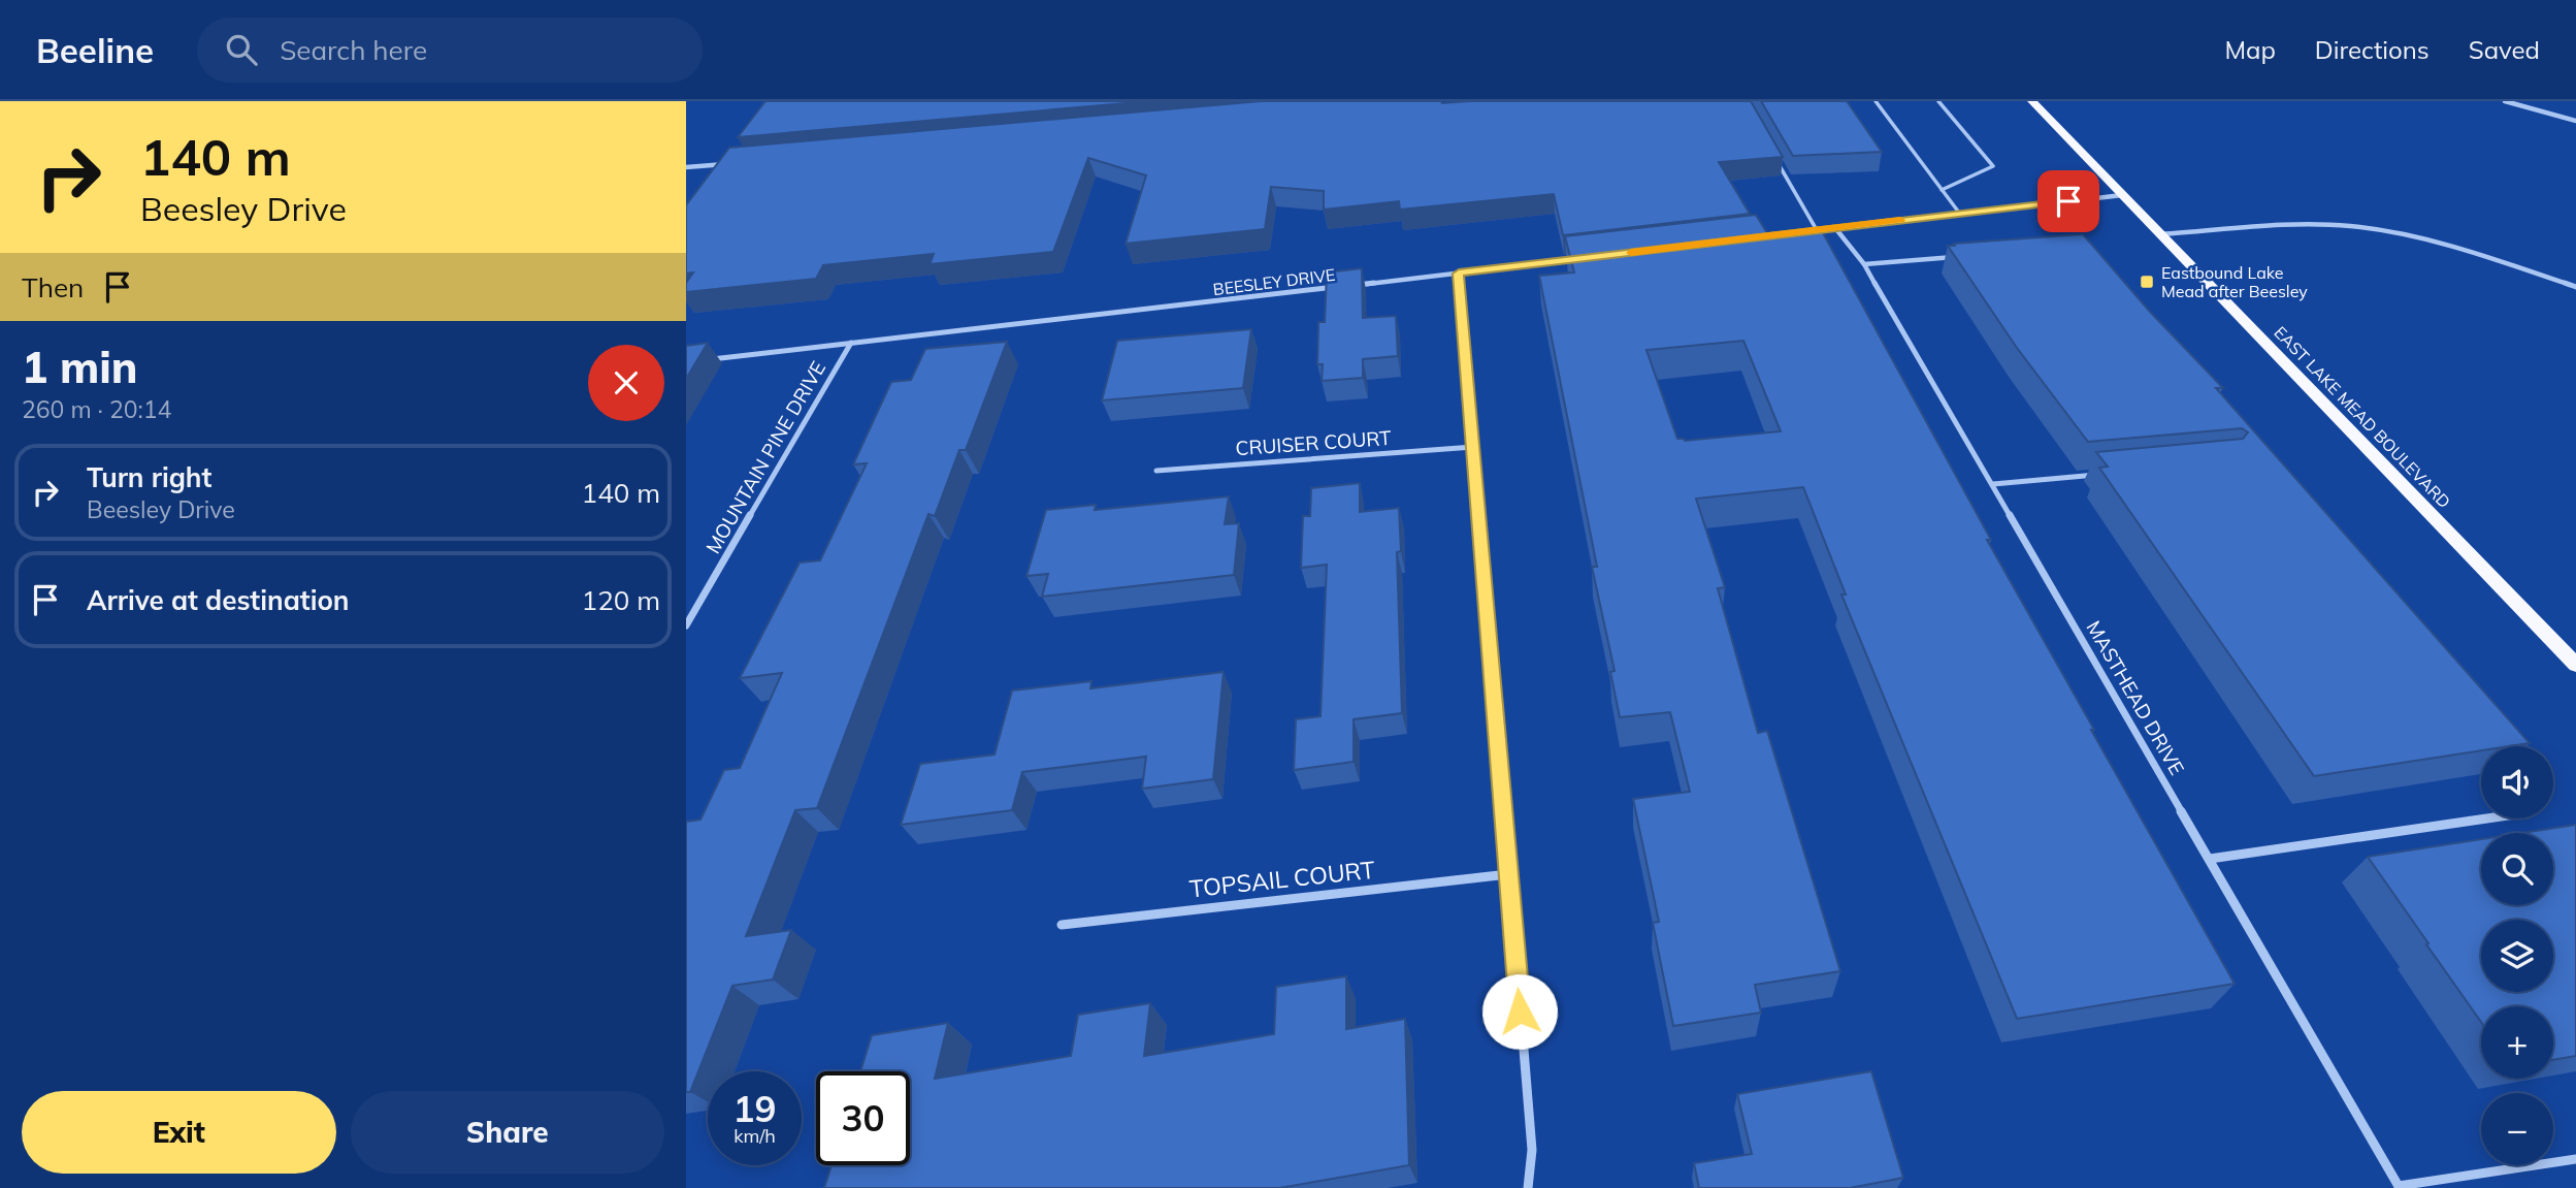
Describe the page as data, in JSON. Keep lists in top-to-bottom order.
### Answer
{
  "streets": {
    "main road": ["EAST LAKE MEAD BOULEVARD"],
    "street": [
      "BEESLEY DRIVE",
      "CRUISER COURT",
      "MOUNTAIN PINE DRIVE",
      "MASTHEAD DRIVE",
      "TOPSAIL COURT"
    ]
  },
  "crossings": [
    ["BEESLEY DRIVE", "MOUNTAIN PINE DRIVE"]
  ],
  "places": {
    "transit": ["Eastbound Lake Mead after Beesley"]
  },
  "page": {
    "header": "Beeline",
    "search": "Search here",
    "nav": ["Map", "Directions", "Saved"],
    "turn": ["140 m", "Beesley Drive"],
    "then": "Then",
    "heading": ["1 min", "260 m · 20:14"],
    "list": [
      {
        "name": "Turn right",
        "note": "Beesley Drive",
        "value": "140 m"
      },
      {
        "name": "Arrive at destination",
        "value": "120 m"
      }
    ],
    "map_buttons": ["+", "−"],
    "speed": "19 km/h",
    "limit": "30",
    "buttons": ["Exit", "Share"]
  }
}
